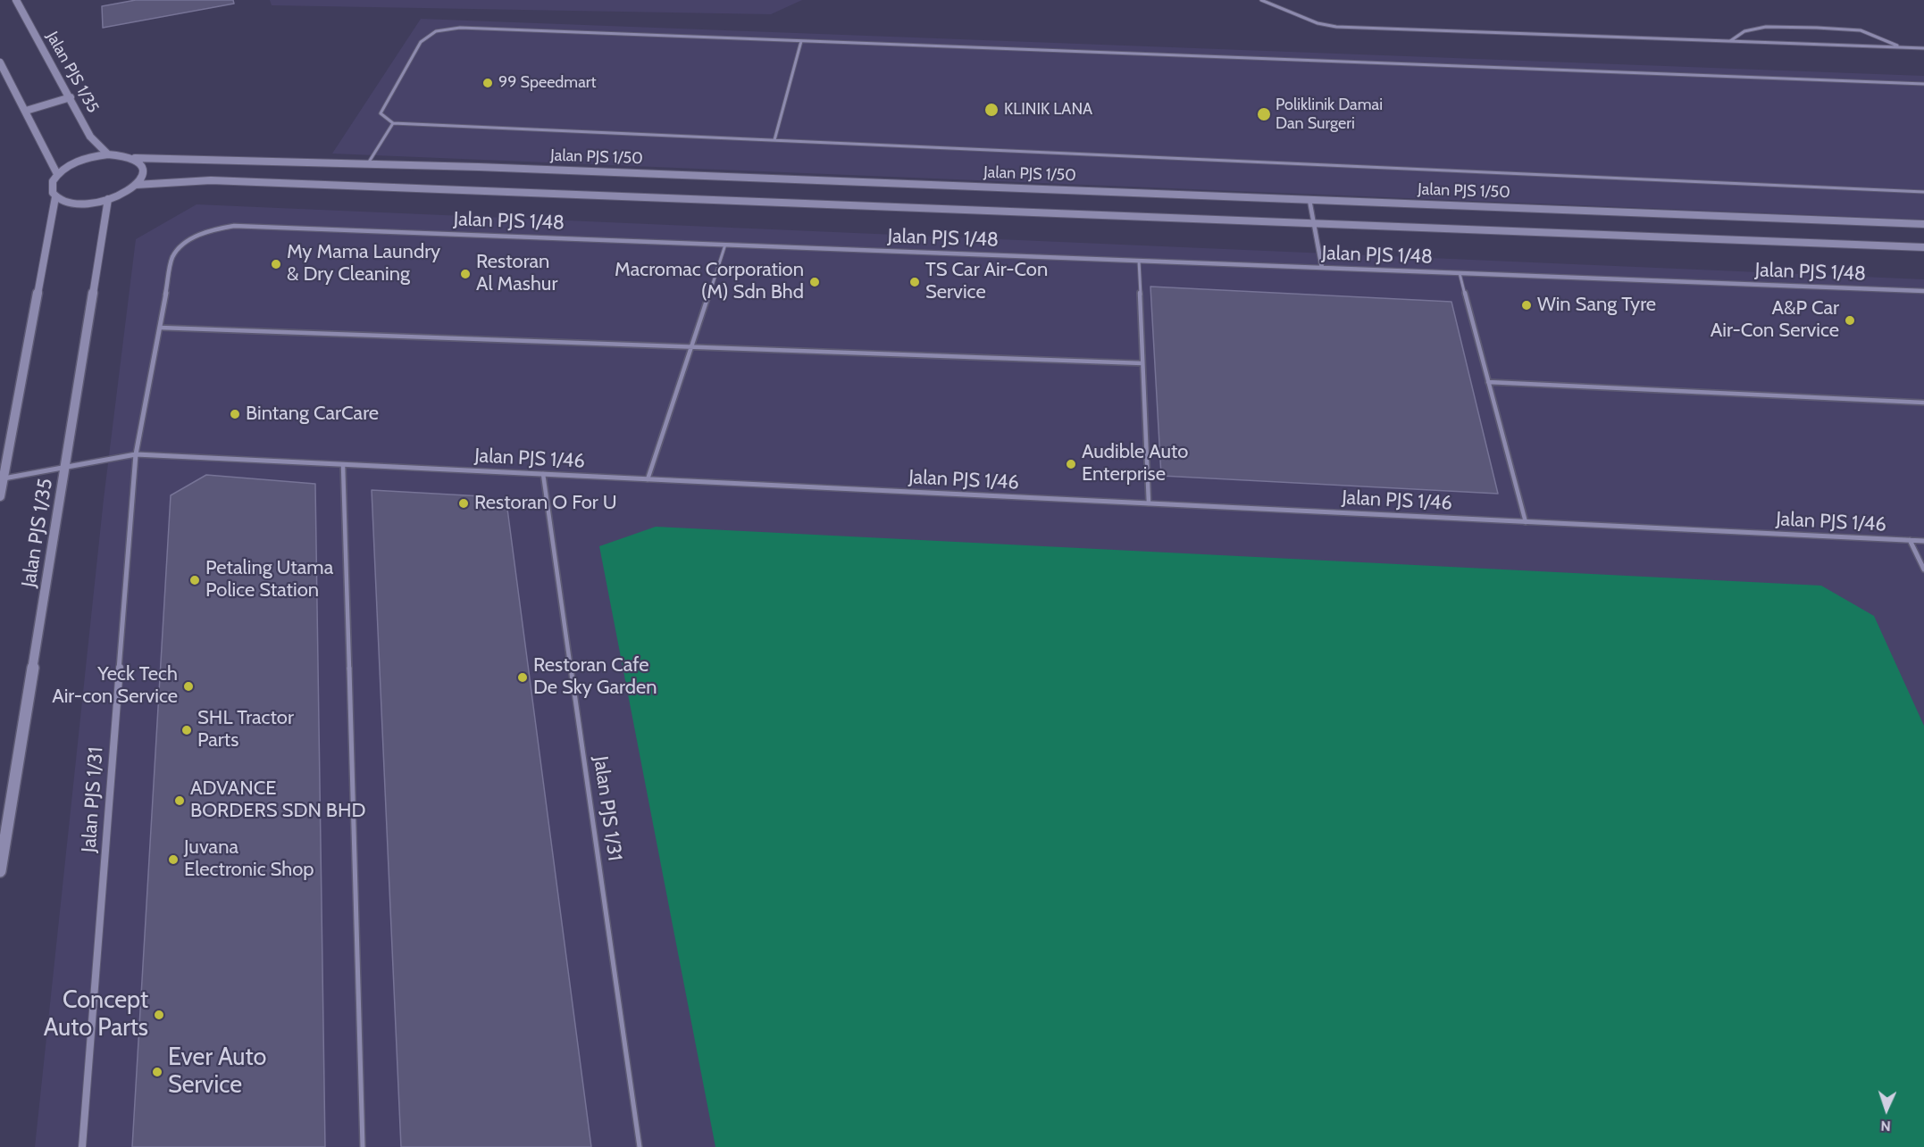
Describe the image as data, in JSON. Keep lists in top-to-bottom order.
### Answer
{
  "streets": {
    "street": [
      "Jalan PJS 1/35",
      "Jalan PJS 1/50",
      "Jalan PJS 1/48",
      "Jalan PJS 1/46",
      "Jalan PJS 1/31"
    ]
  },
  "crossings": [
    ["Jalan PJS 1/35", "Jalan PJS 1/50"],
    ["Jalan PJS 1/35", "Jalan PJS 1/46"],
    ["Jalan PJS 1/48", "Jalan PJS 1/46"],
    ["Jalan PJS 1/48", "Jalan PJS 1/31"],
    ["Jalan PJS 1/46", "Jalan PJS 1/31"]
  ],
  "places": [
    "99 Speedmart",
    "KLINIK LANA",
    "Poliklinik Damai Dan Surgeri",
    "My Mama Laundry & Dry Cleaning",
    "Restoran Al Mashur",
    "Macromac Corporation (M) Sdn Bhd",
    "TS Car Air-Con Service",
    "Win Sang Tyre",
    "A&P Car Air-Con Service",
    "Bintang CarCare",
    "Audible Auto Enterprise",
    "Restoran O For U",
    "Petaling Utama Police Station",
    "Restoran Cafe De Sky Garden",
    "Yeck Tech Air-con Service",
    "SHL Tractor Parts",
    "ADVANCE BORDERS SDN BHD",
    "Juvana Electronic Shop",
    "Concept Auto Parts",
    "Ever Auto Service"
  ],
  "north": "bottom"
}
